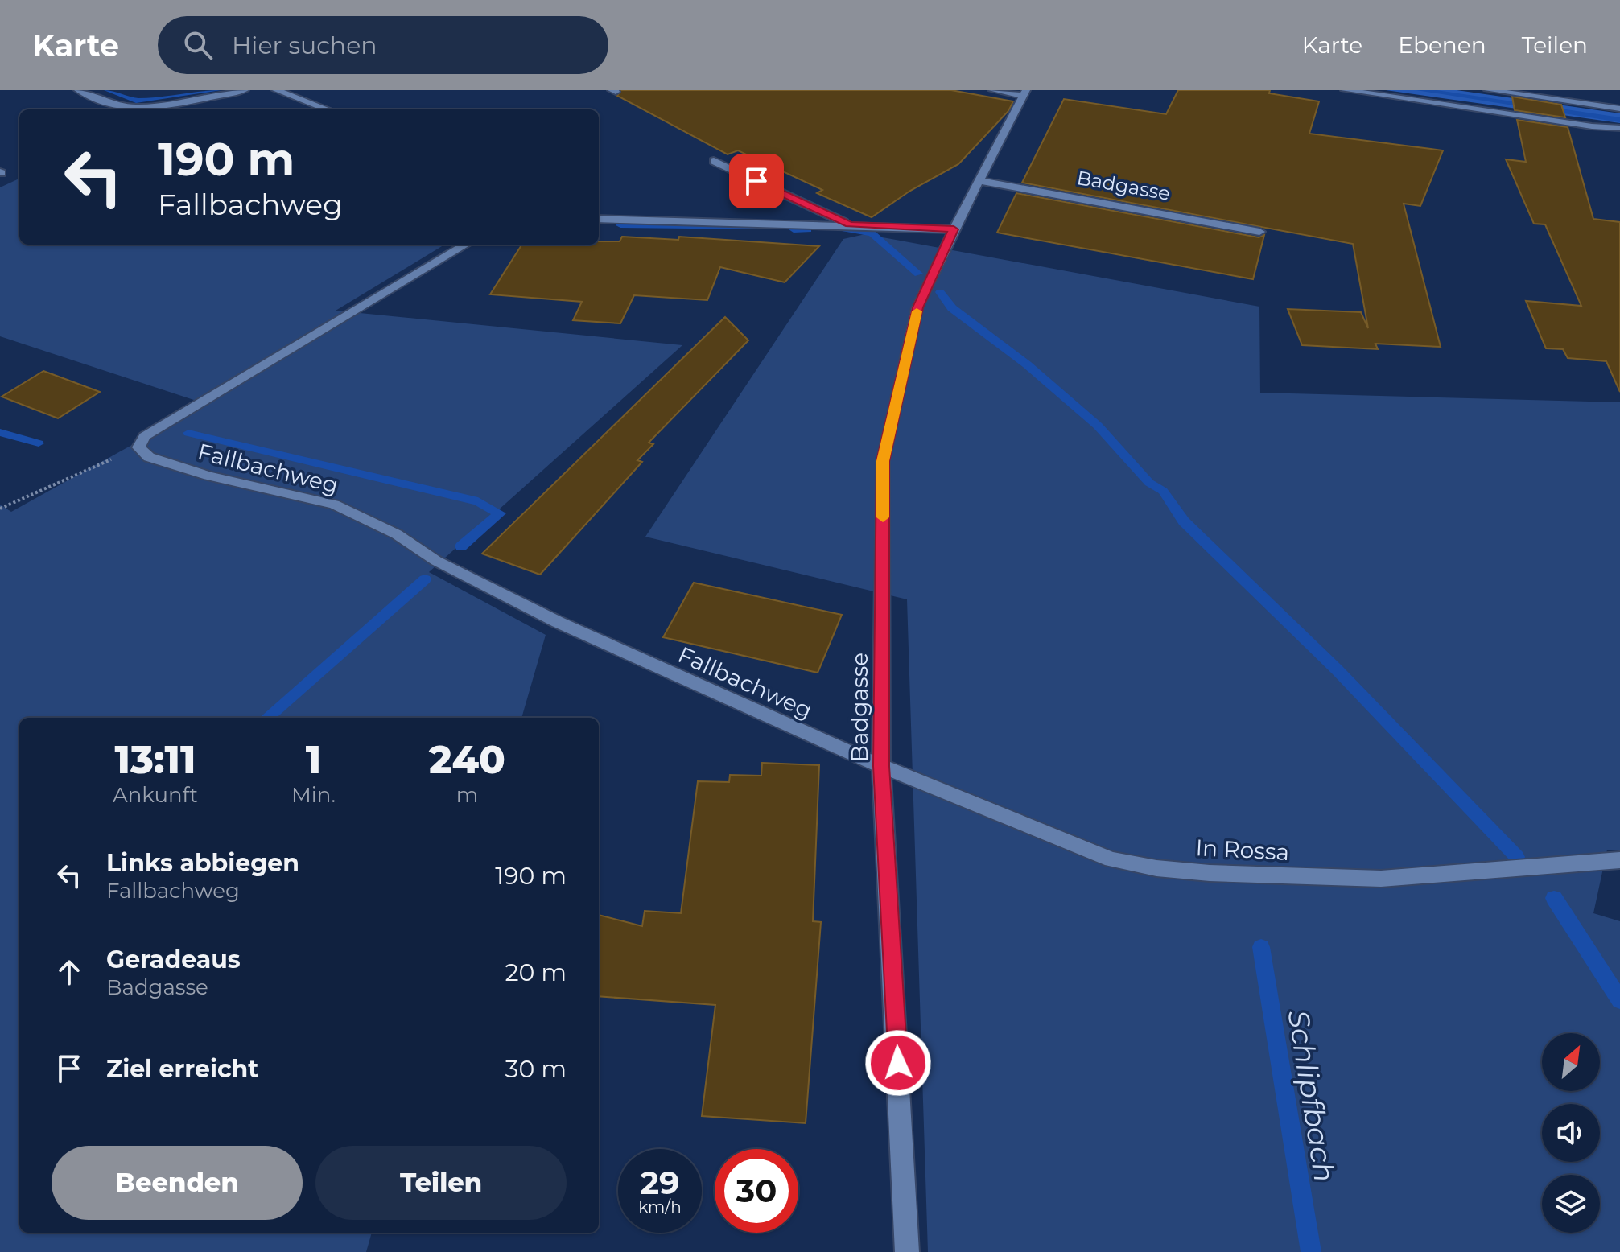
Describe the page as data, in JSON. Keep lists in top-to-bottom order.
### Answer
{
  "streets": {
    "street": ["Badgasse", "Fallbachweg", "In Rossa"]
  },
  "crossings": [
    ["Badgasse", "Fallbachweg"],
    ["Badgasse", "In Rossa"],
    ["Fallbachweg", "In Rossa"]
  ],
  "water": ["Schlipfbach"],
  "north": "top right",
  "page": {
    "header": "Karte",
    "search": "Hier suchen",
    "nav": ["Karte", "Ebenen", "Teilen"],
    "turn": ["190 m", "Fallbachweg"],
    "eta": [
      "13:11",
      "Ankunft",
      "1",
      "Min.",
      "240",
      "m"
    ],
    "list": [
      {
        "name": "Links abbiegen",
        "note": "Fallbachweg",
        "value": "190 m"
      },
      {
        "name": "Geradeaus",
        "note": "Badgasse",
        "value": "20 m"
      },
      {
        "name": "Ziel erreicht",
        "value": "30 m"
      }
    ],
    "buttons": ["Beenden", "Teilen"],
    "speed": "29 km/h",
    "limit": "30"
  }
}
